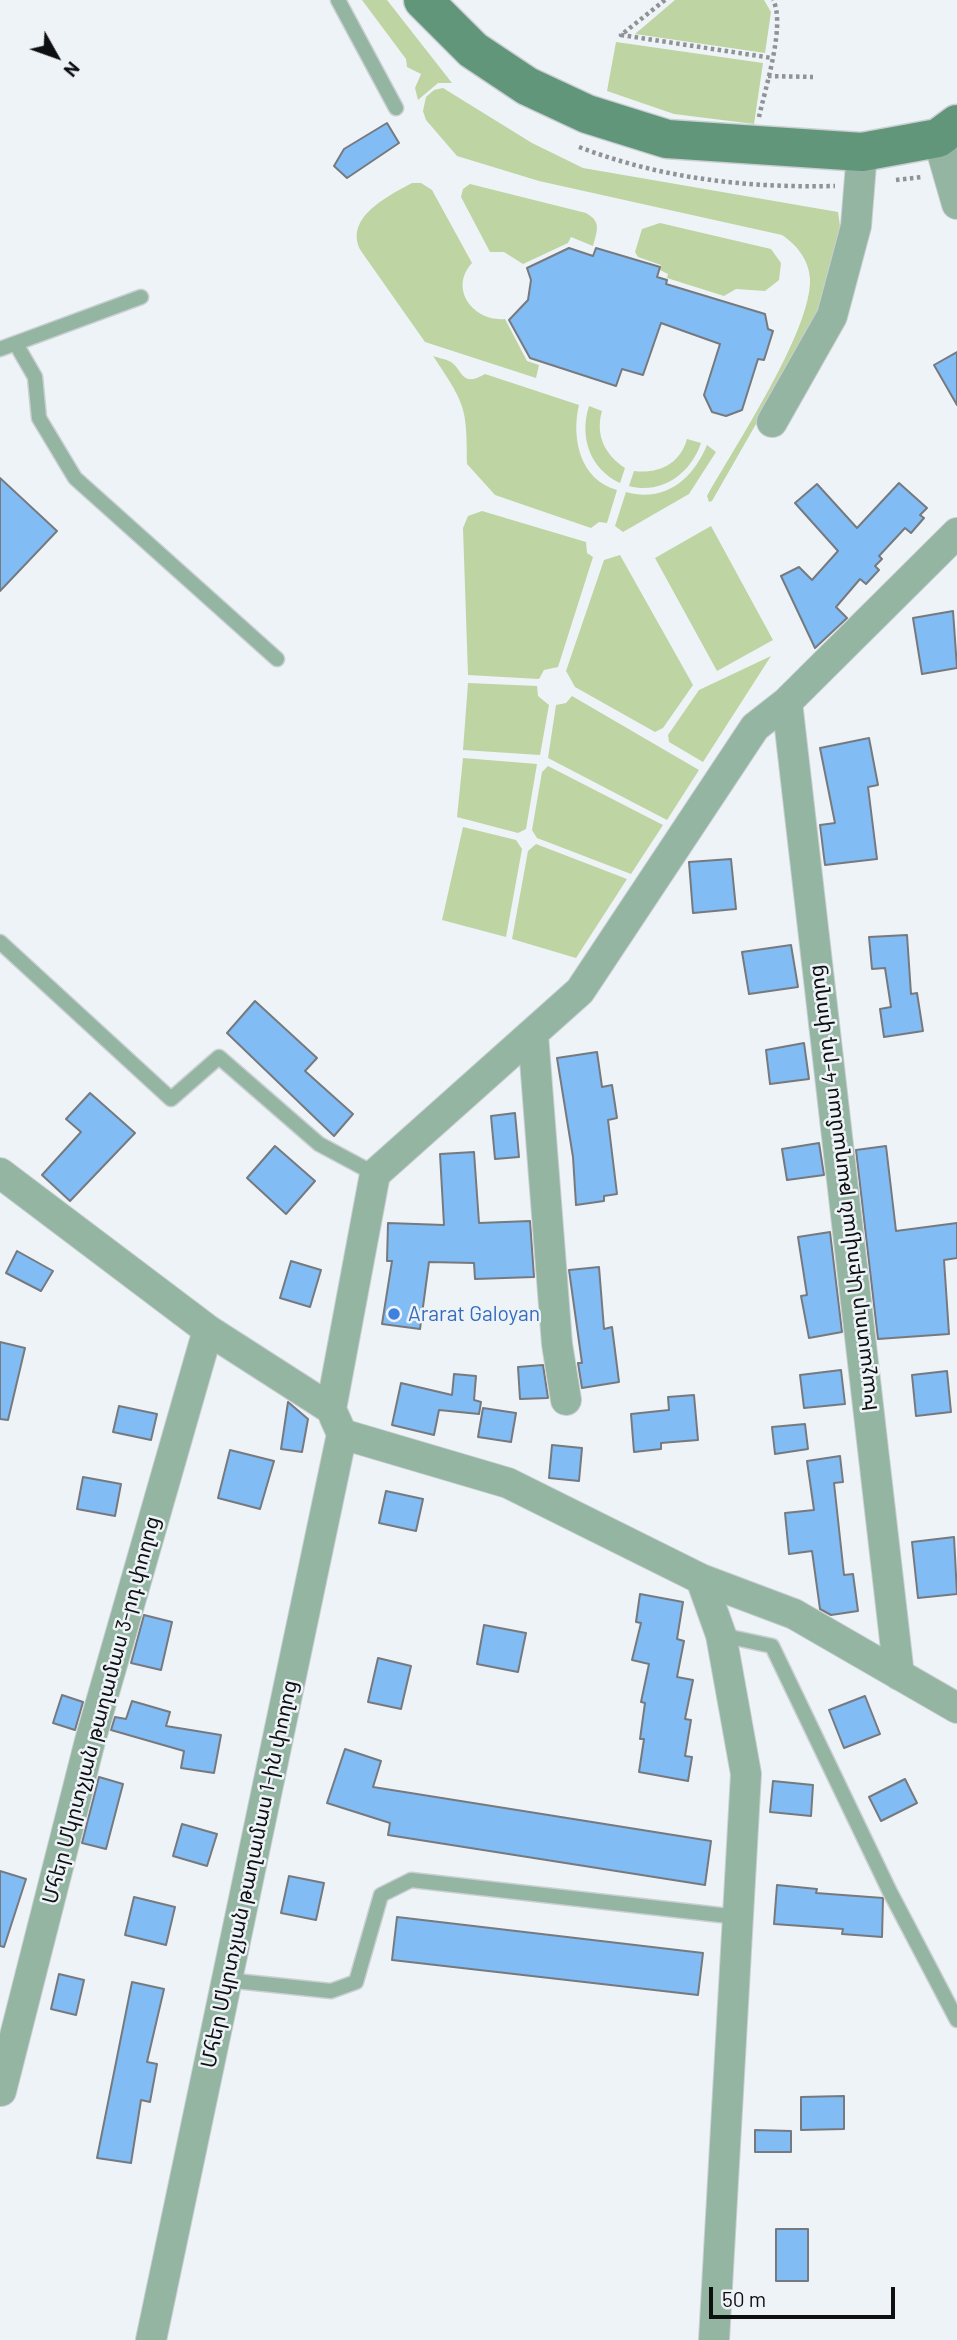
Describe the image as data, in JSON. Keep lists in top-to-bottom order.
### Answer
{
  "streets": {
    "street": ["Խաչատուր Աբովյան թաղամաս 4-րդ փողոց", "Մհեր Մկրտչյան թաղամաս 3-րդ փողոց", "Մհեր Մկրտչյան թաղամաս 1-ին փողոց"]
  },
  "places": ["Ararat Galoyan"],
  "scale_bar": "50 m",
  "north": "bottom right"
}
